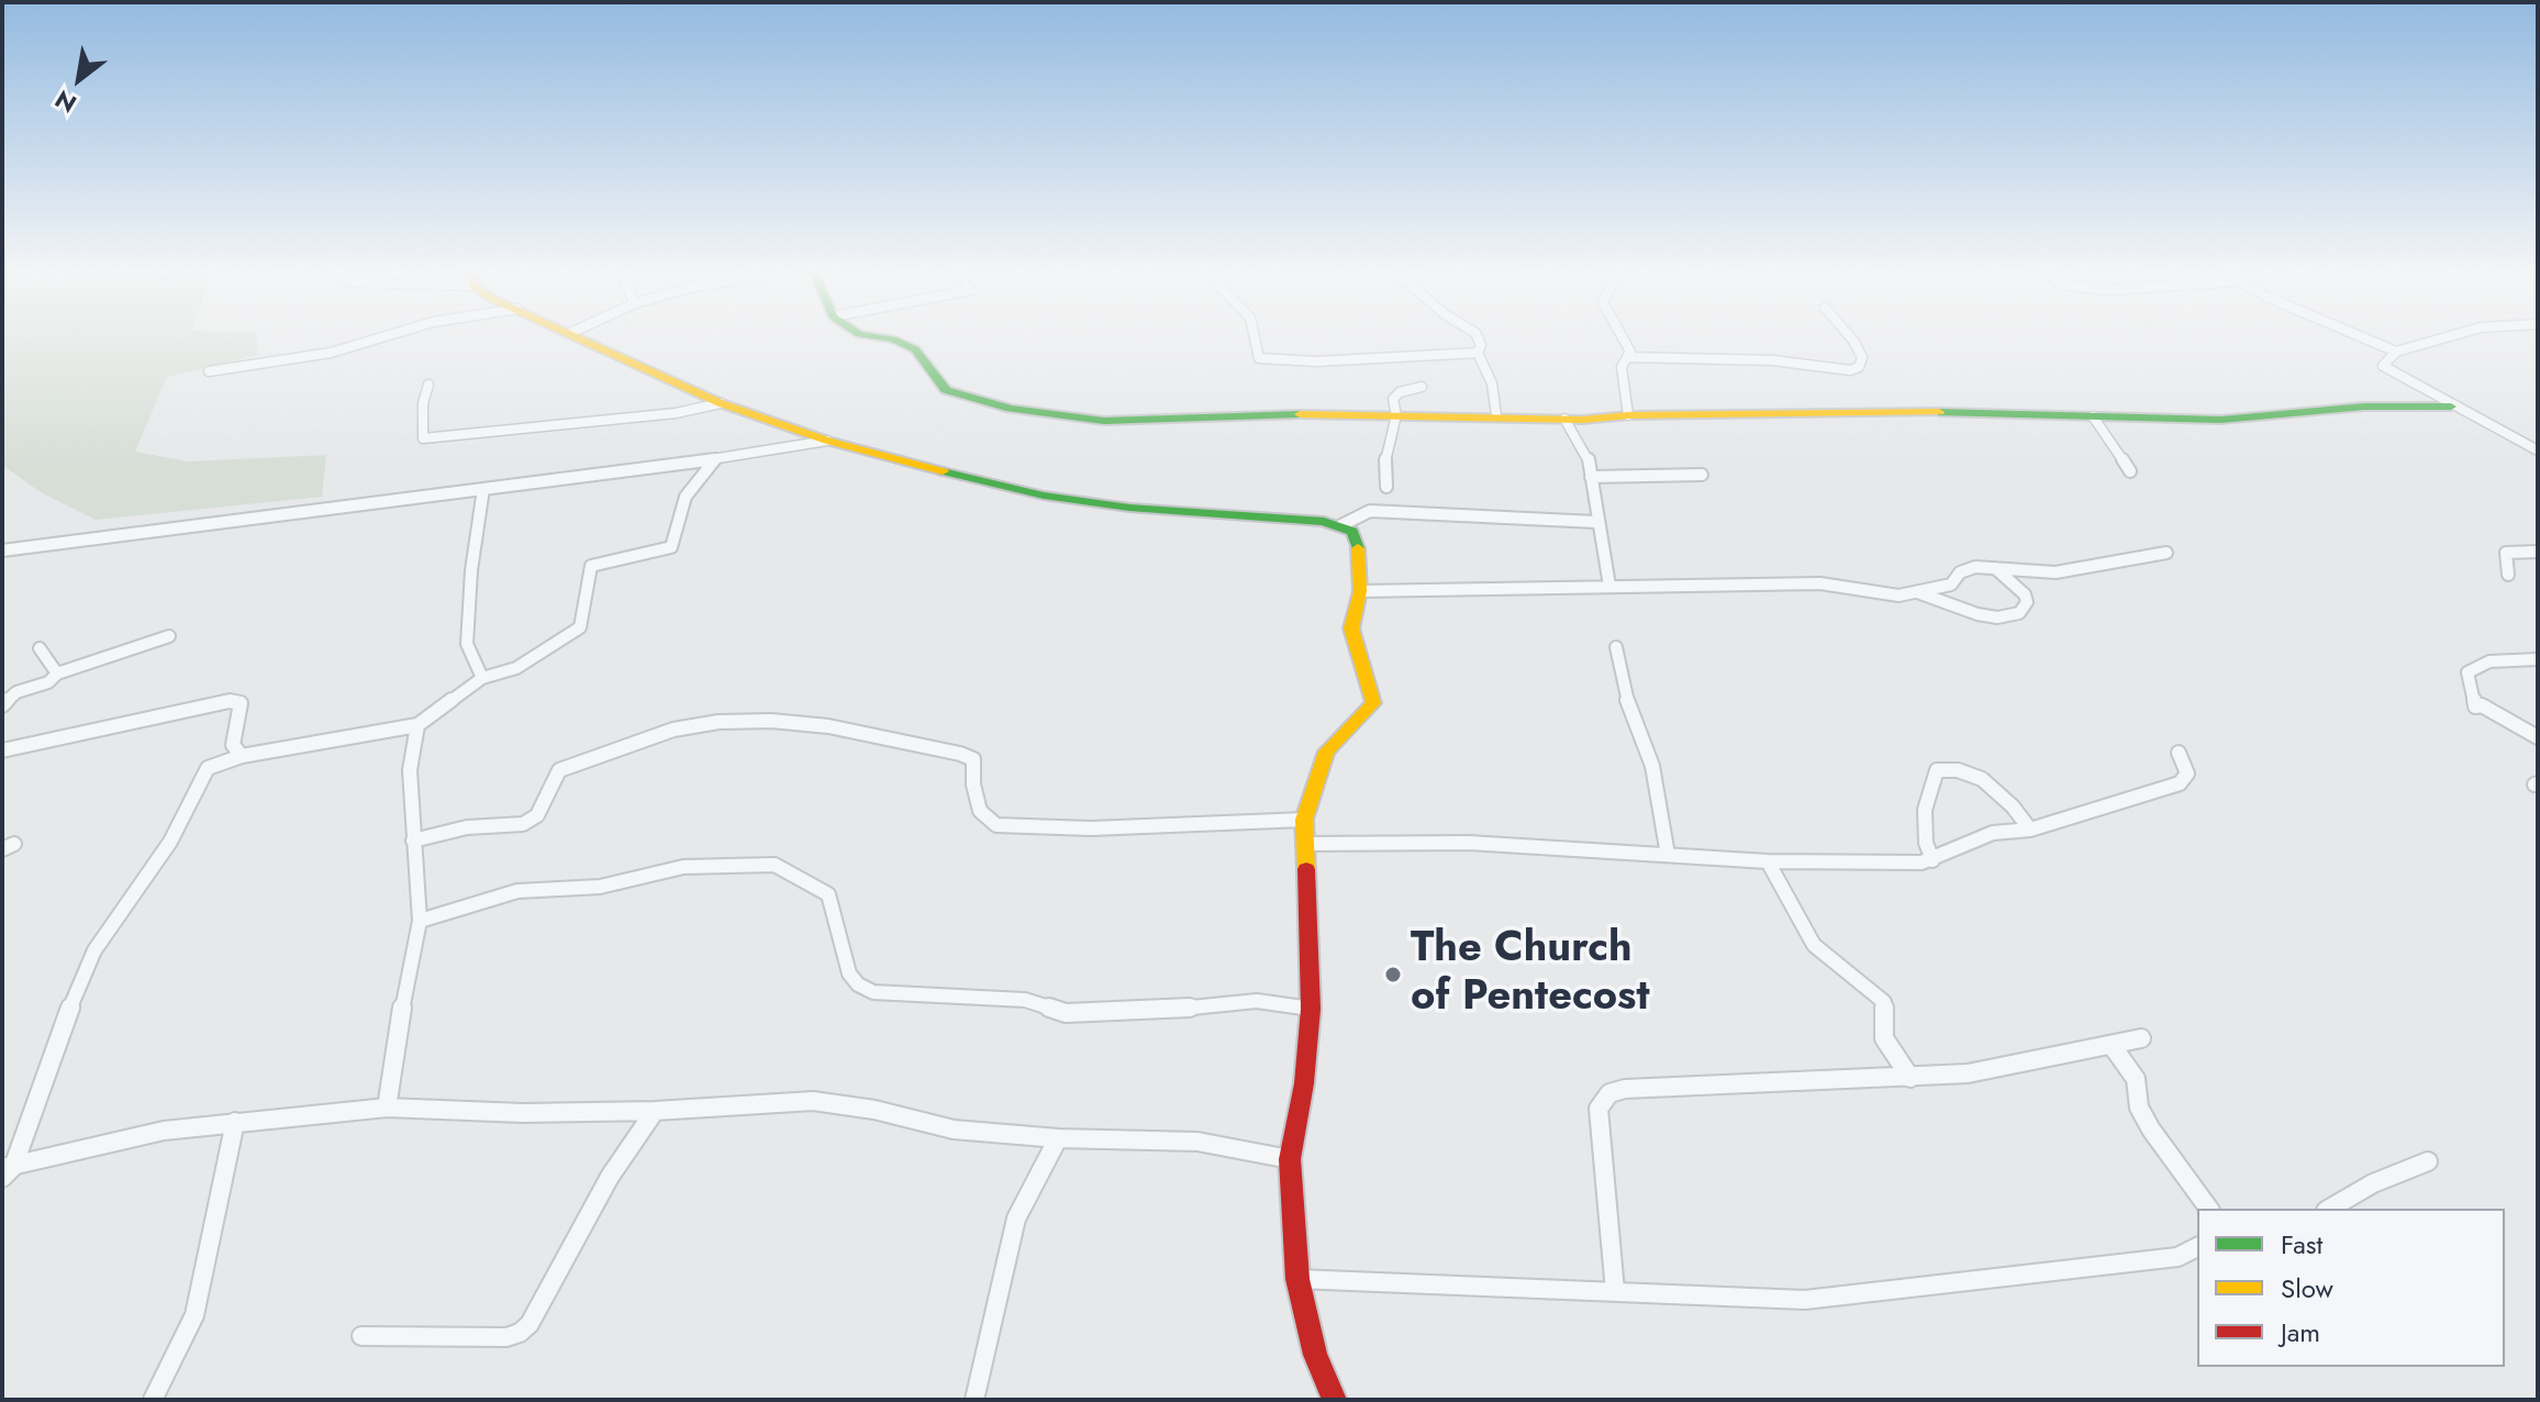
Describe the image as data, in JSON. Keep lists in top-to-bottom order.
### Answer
{
  "places": ["The Church of Pentecost"],
  "legend": ["Fast", "Slow", "Jam"],
  "north": "bottom left"
}
